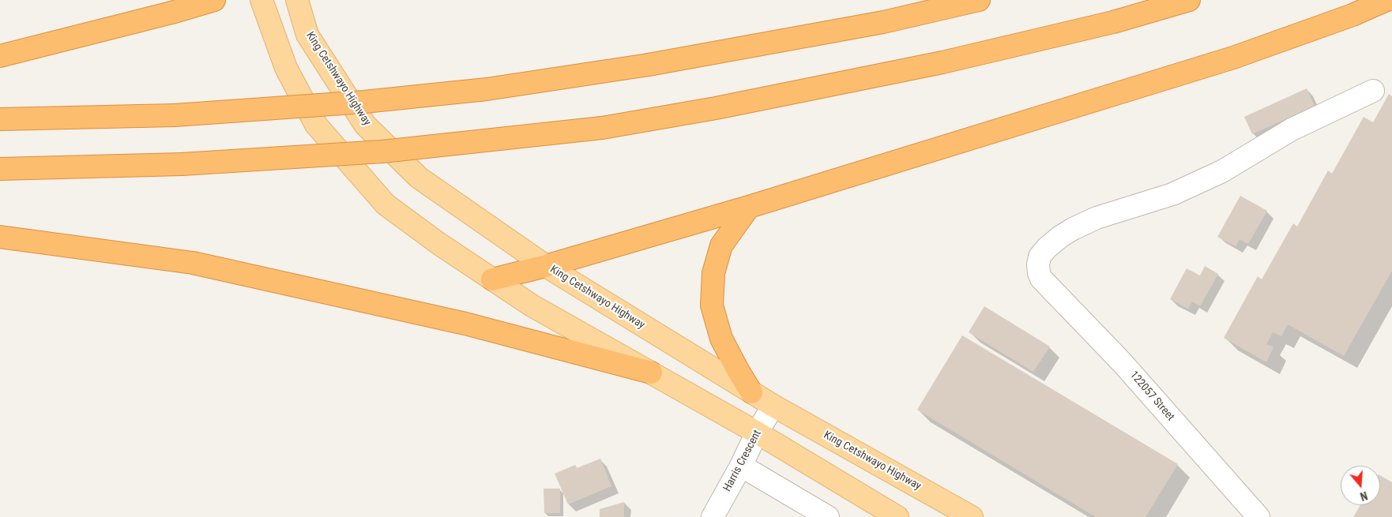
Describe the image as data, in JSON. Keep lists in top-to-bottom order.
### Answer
{
  "streets": {
    "main road": ["King Cetshwayo Highway"],
    "street": ["122057 Street", "Harris Crescent"]
  },
  "crossings": [
    ["King Cetshwayo Highway", "Harris Crescent"]
  ],
  "north": "bottom"
}
